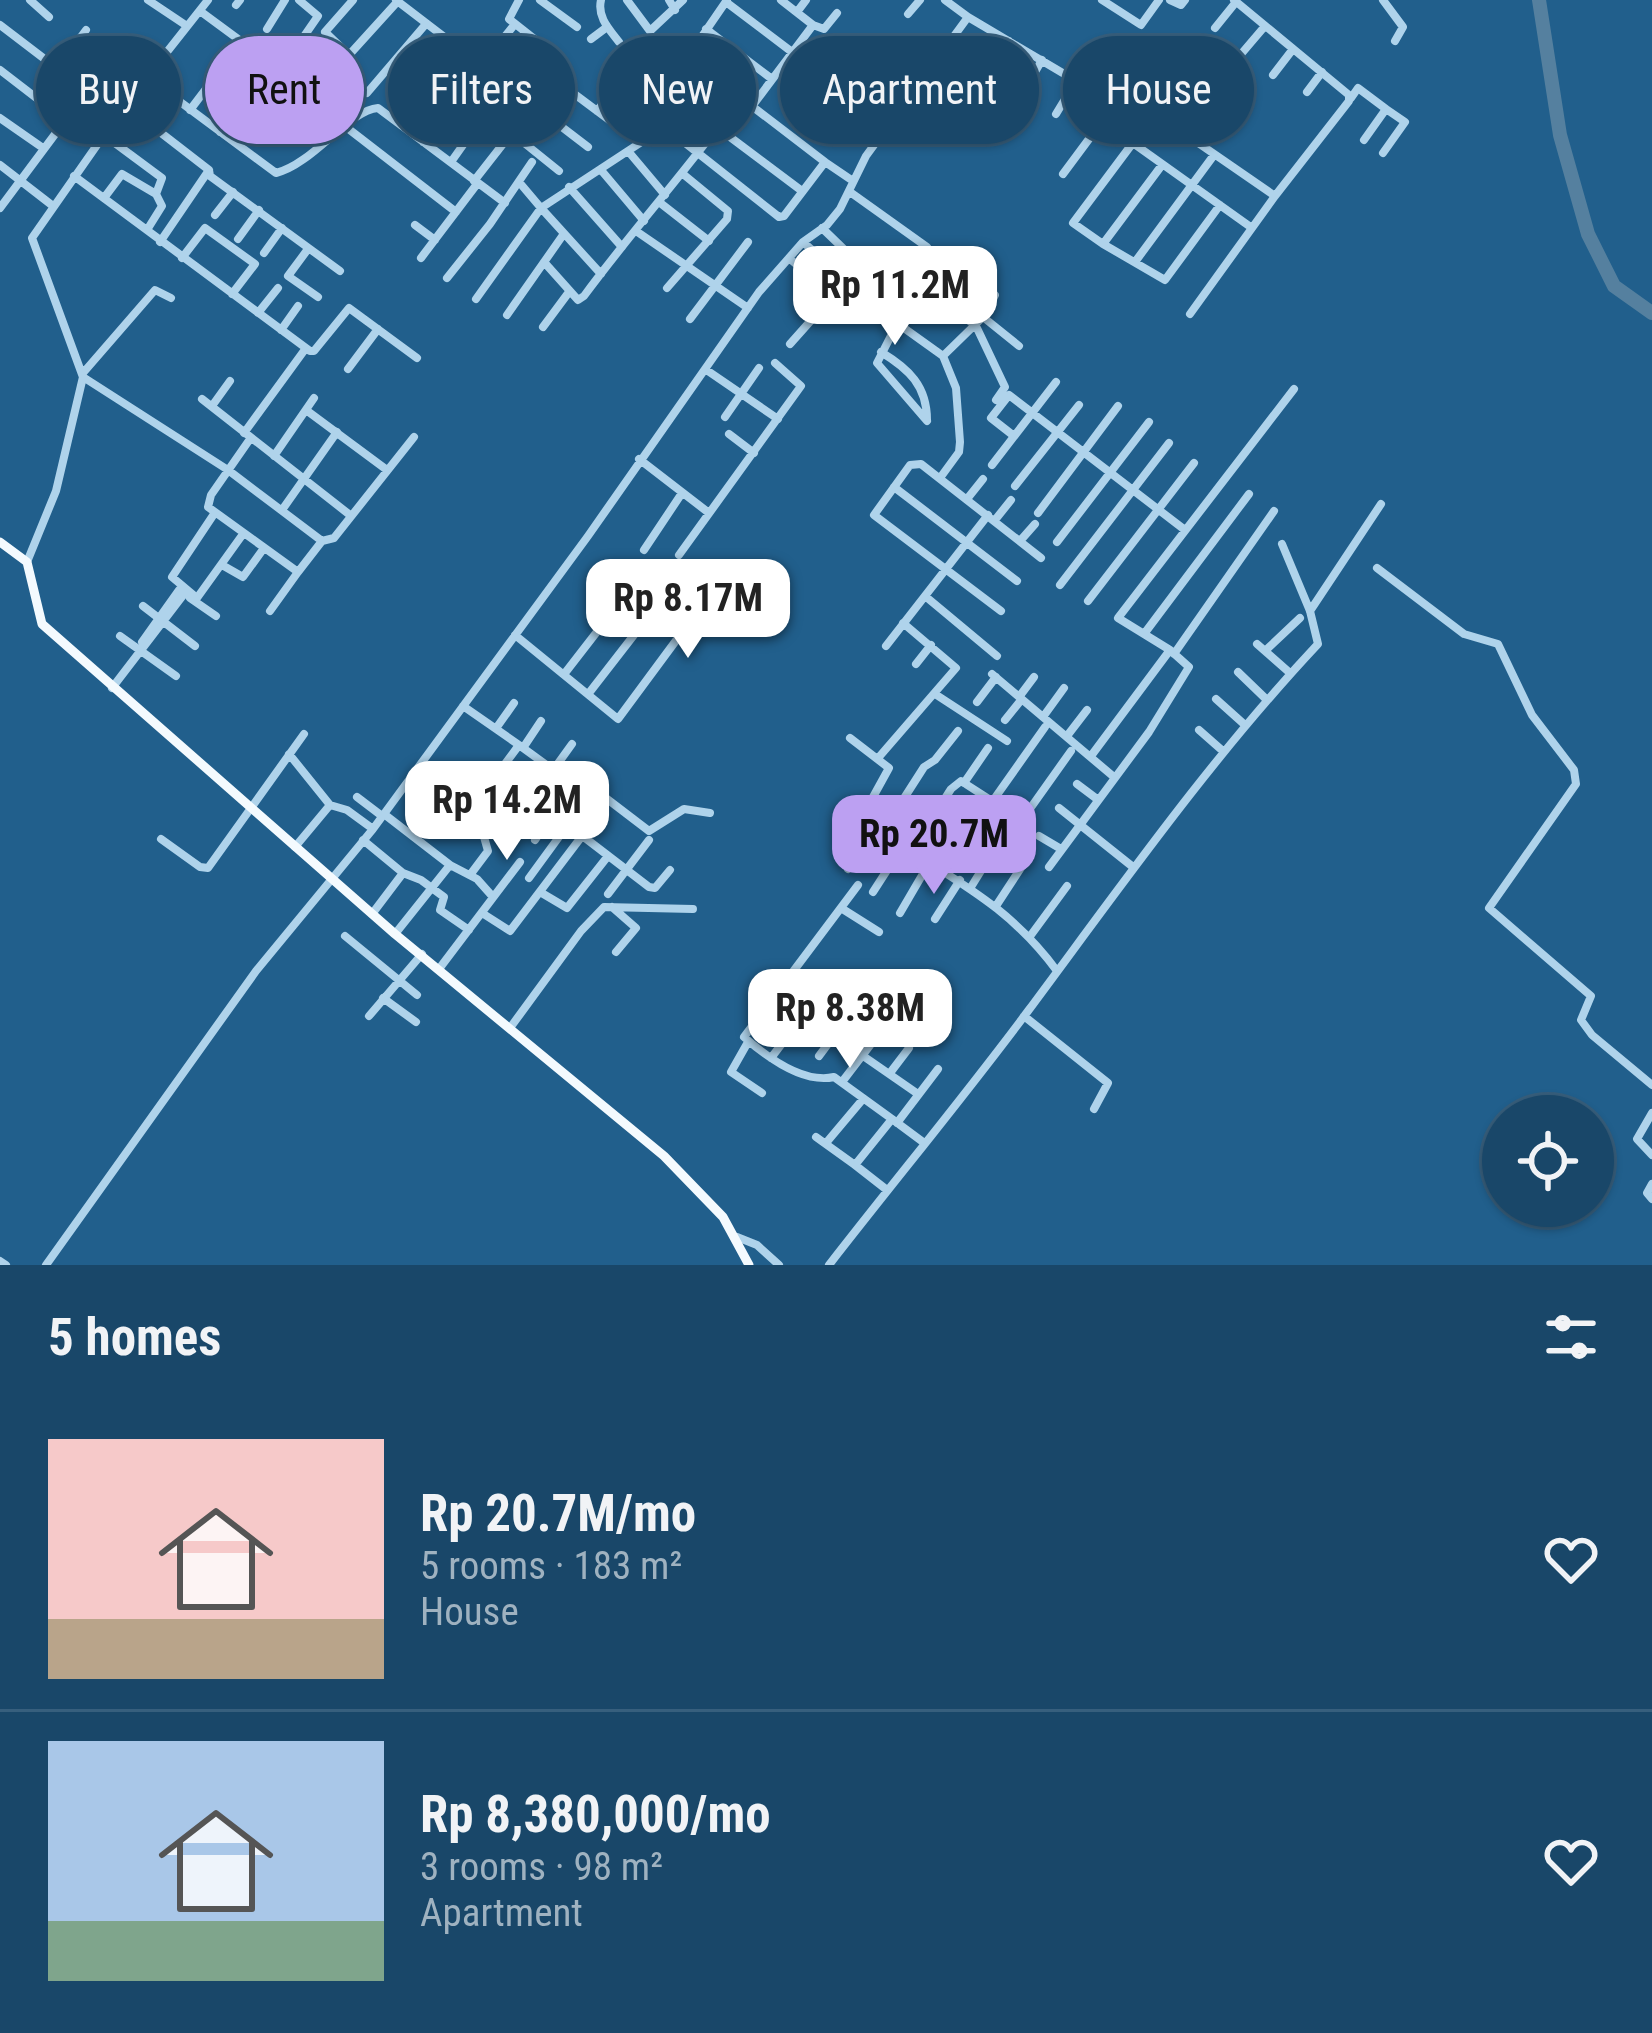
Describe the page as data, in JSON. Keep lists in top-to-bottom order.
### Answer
{
  "page": {
    "chip": [
      "Buy",
      "Rent",
      "Filters",
      "New",
      "Apartment",
      "House"
    ],
    "price": [
      "Rp 11.2M",
      "Rp 8.17M",
      "Rp 14.2M",
      "Rp 20.7M",
      "Rp 8.38M"
    ],
    "heading": "5 homes",
    "list": [
      {
        "name": "Rp 20.7M/mo",
        "note": "5 rooms · 183 m² · House"
      },
      {
        "name": "Rp 8,380,000/mo",
        "note": "3 rooms · 98 m² · Apartment"
      }
    ]
  }
}
